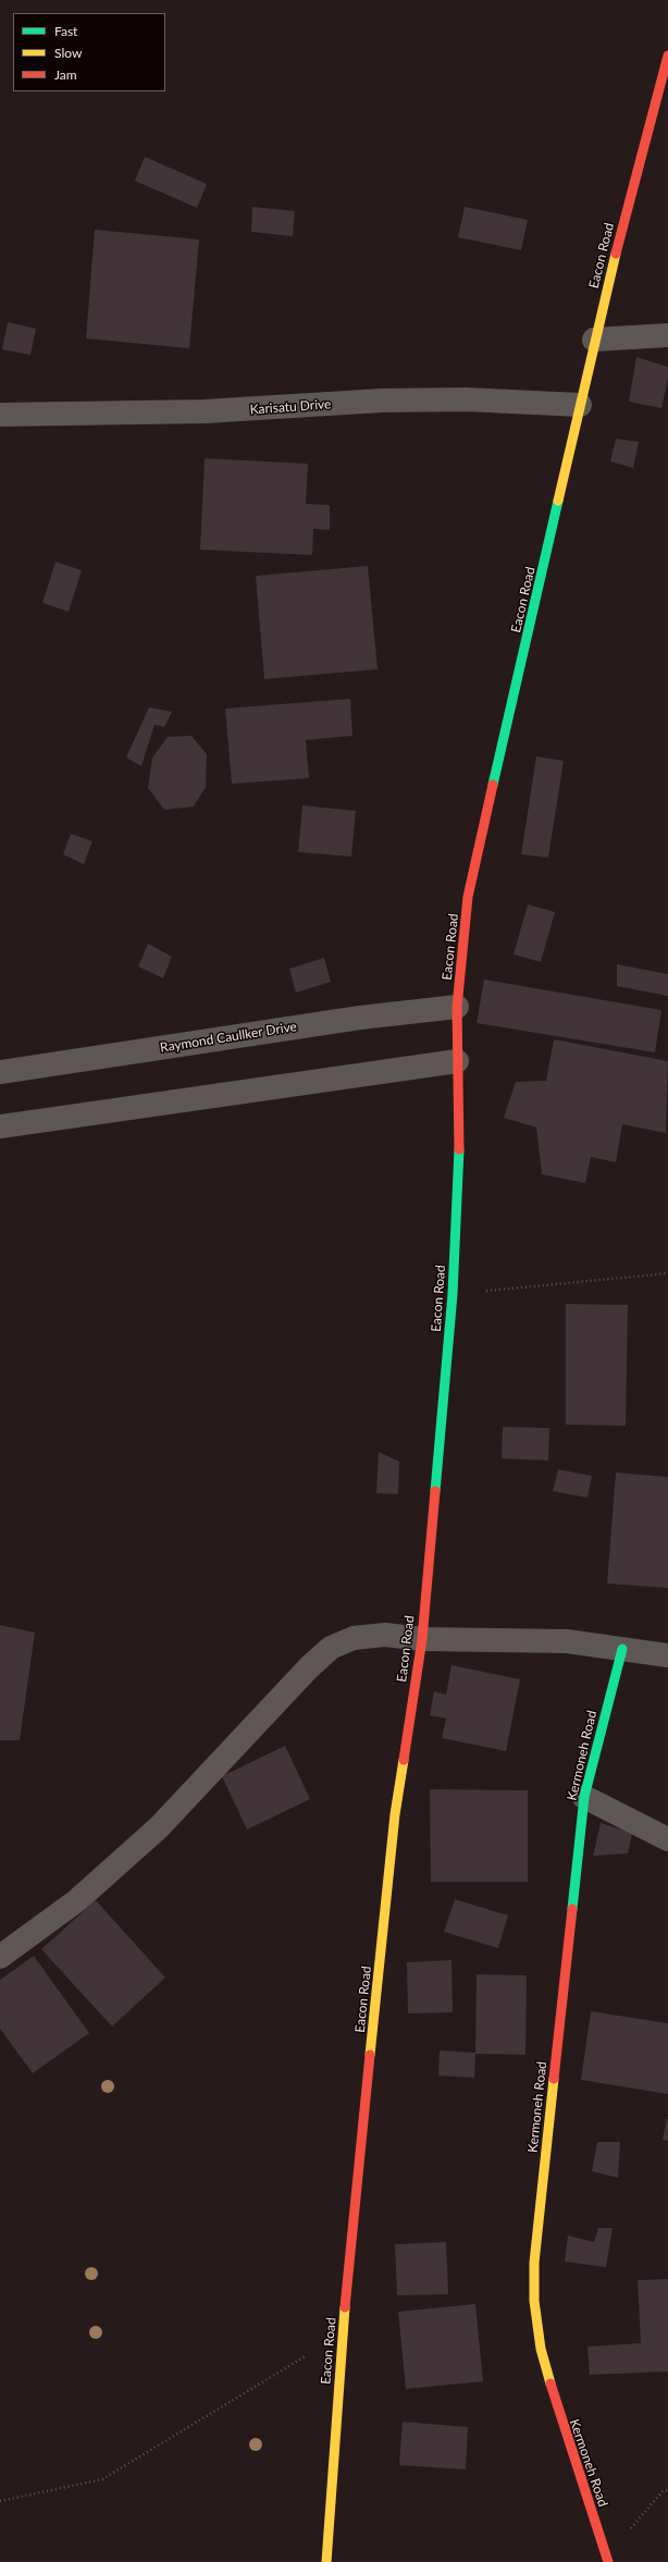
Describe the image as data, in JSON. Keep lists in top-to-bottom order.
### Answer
{
  "streets": {
    "street": [
      "Eacon Road",
      "Karisatu Drive",
      "Raymond Caullker Drive",
      "Kermoneh Road"
    ]
  },
  "crossings": [
    ["Eacon Road", "Karisatu Drive"],
    ["Eacon Road", "Raymond Caullker Drive"]
  ],
  "legend": ["Fast", "Slow", "Jam"]
}
